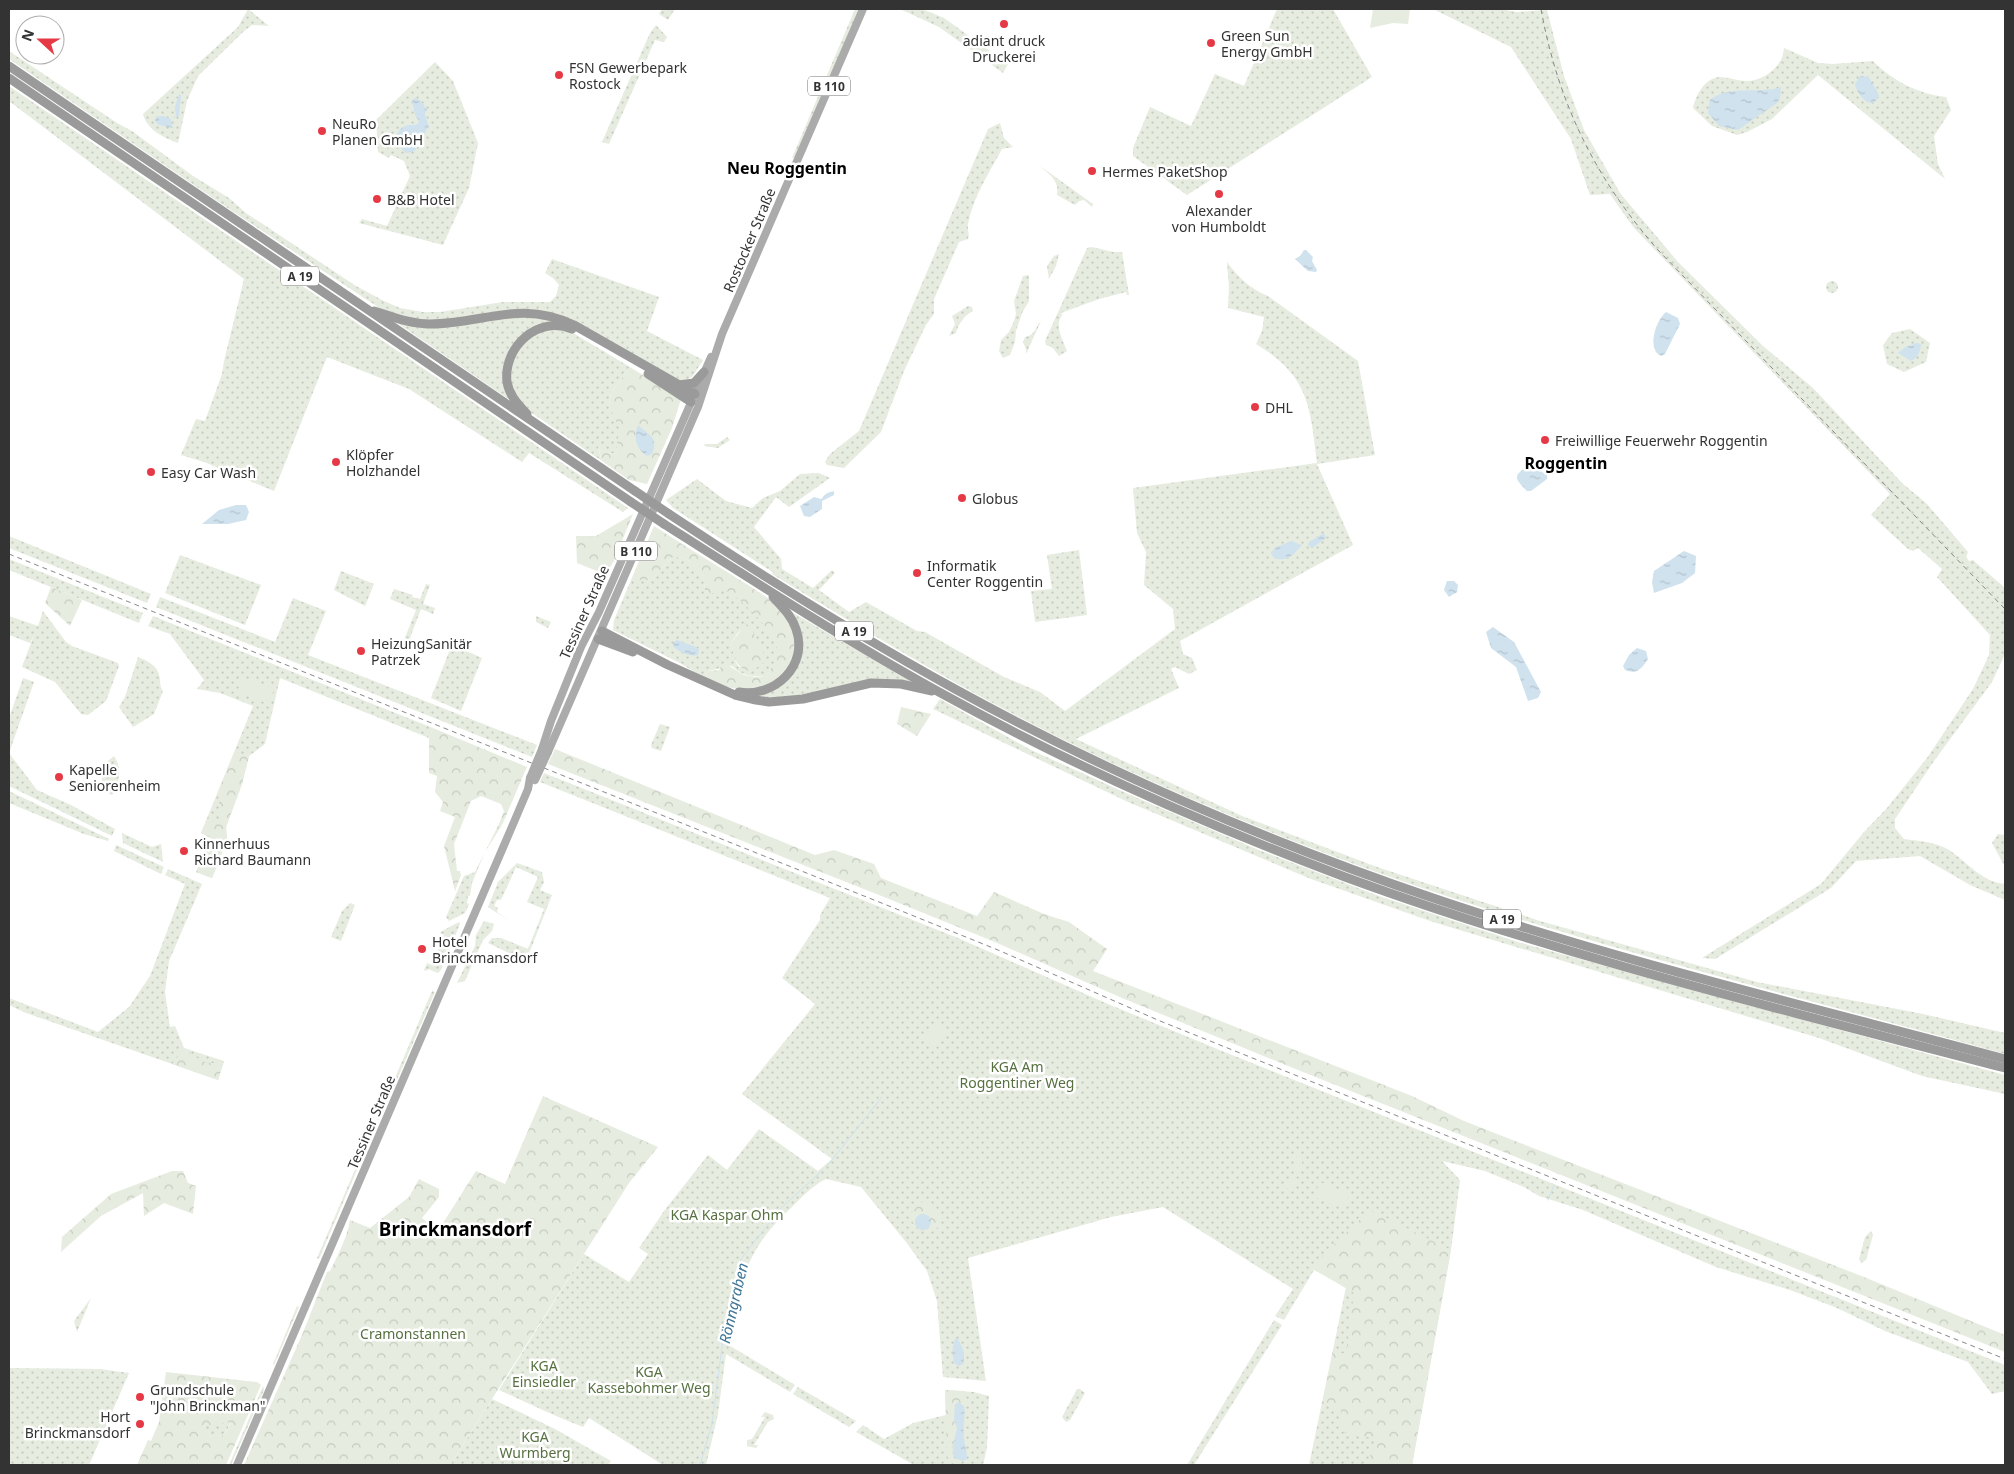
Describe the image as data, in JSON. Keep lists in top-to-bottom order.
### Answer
{
  "streets": {
    "highway": ["A 19"],
    "main road": ["B 110", "Rostocker Straße", "Tessiner Straße"]
  },
  "crossings": [
    ["Rostocker Straße", "Tessiner Straße"]
  ],
  "districts": ["Neu Roggentin", "Roggentin", "Brinckmansdorf"],
  "water": ["Rönngraben"],
  "parks": [
    "KGA Am Roggentiner Weg",
    "KGA Kaspar Ohm",
    "Cramonstannen",
    "KGA Einsiedler",
    "KGA Kassebohmer Weg",
    "KGA Wurmberg"
  ],
  "places": [
    "adiant druck Druckerei",
    "Green Sun Energy GmbH",
    "FSN Gewerbepark Rostock",
    "NeuRo Planen GmbH",
    "Hermes PaketShop",
    "Alexander von Humboldt",
    "B&B Hotel",
    "DHL",
    "Freiwillige Feuerwehr Roggentin",
    "Klöpfer Holzhandel",
    "Easy Car Wash",
    "Globus",
    "Informatik Center Roggentin",
    "HeizungSanitär Patrzek",
    "Kapelle Seniorenheim",
    "Kinnerhuus Richard Baumann",
    "Hotel Brinckmansdorf",
    "Grundschule \"John Brinckman\"",
    "Hort Brinckmansdorf"
  ],
  "north": "left"
}
